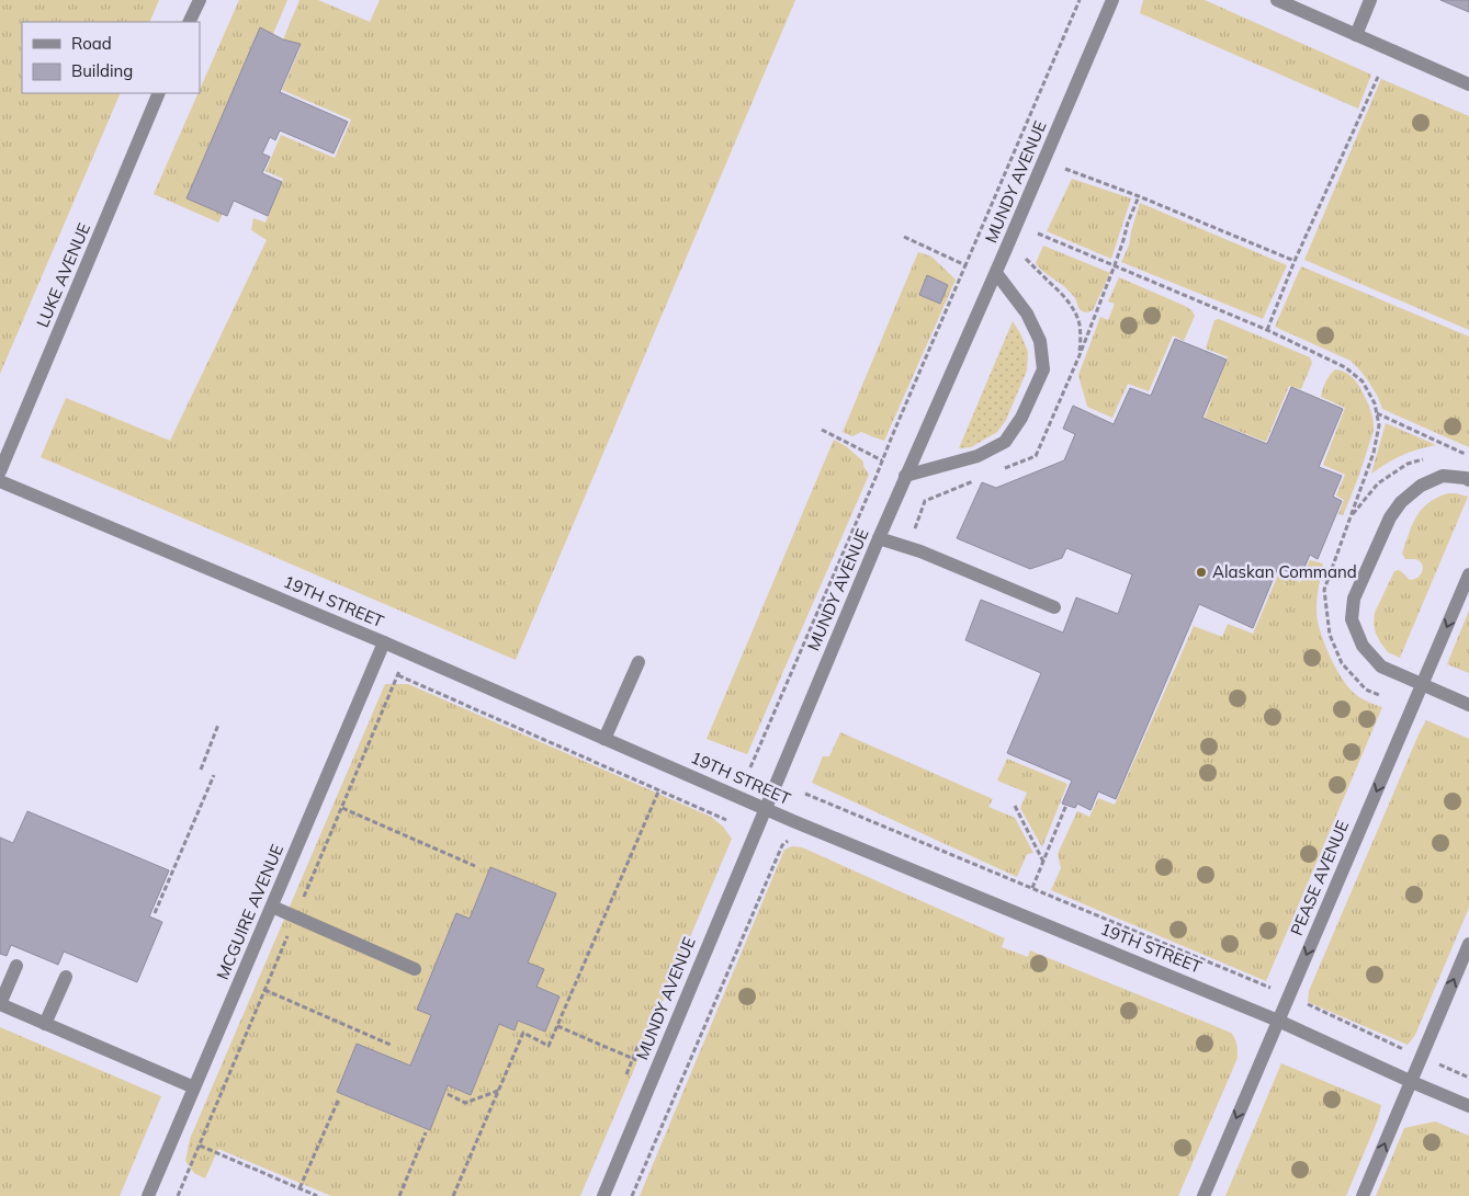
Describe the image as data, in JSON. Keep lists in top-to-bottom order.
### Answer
{
  "streets": {
    "street": [
      "MUNDY AVENUE",
      "LUKE AVENUE",
      "19TH STREET",
      "PEASE AVENUE",
      "MCGUIRE AVENUE"
    ]
  },
  "crossings": [
    ["MUNDY AVENUE", "19TH STREET"],
    ["19TH STREET", "PEASE AVENUE"],
    ["19TH STREET", "MCGUIRE AVENUE"]
  ],
  "one_way": ["PEASE AVENUE"],
  "places": ["Alaskan Command"],
  "legend": ["Road", "Building"]
}
